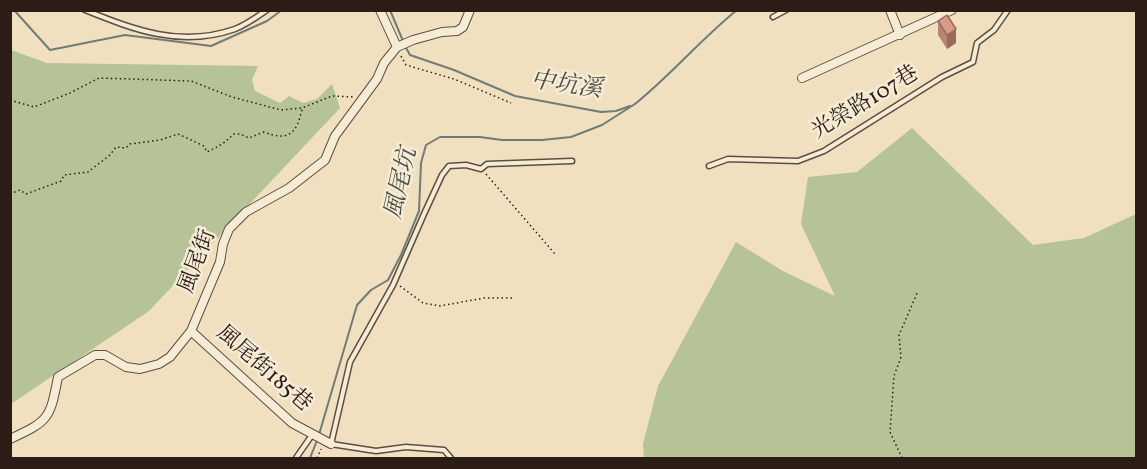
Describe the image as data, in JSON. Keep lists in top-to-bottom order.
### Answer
{
  "streets": {
    "street": ["風尾街", "風尾街185巷"],
    "lane": ["光榮路107巷"]
  },
  "crossings": [
    ["風尾街", "風尾街185巷"]
  ],
  "water": ["中坑溪", "風尾坑"]
}
